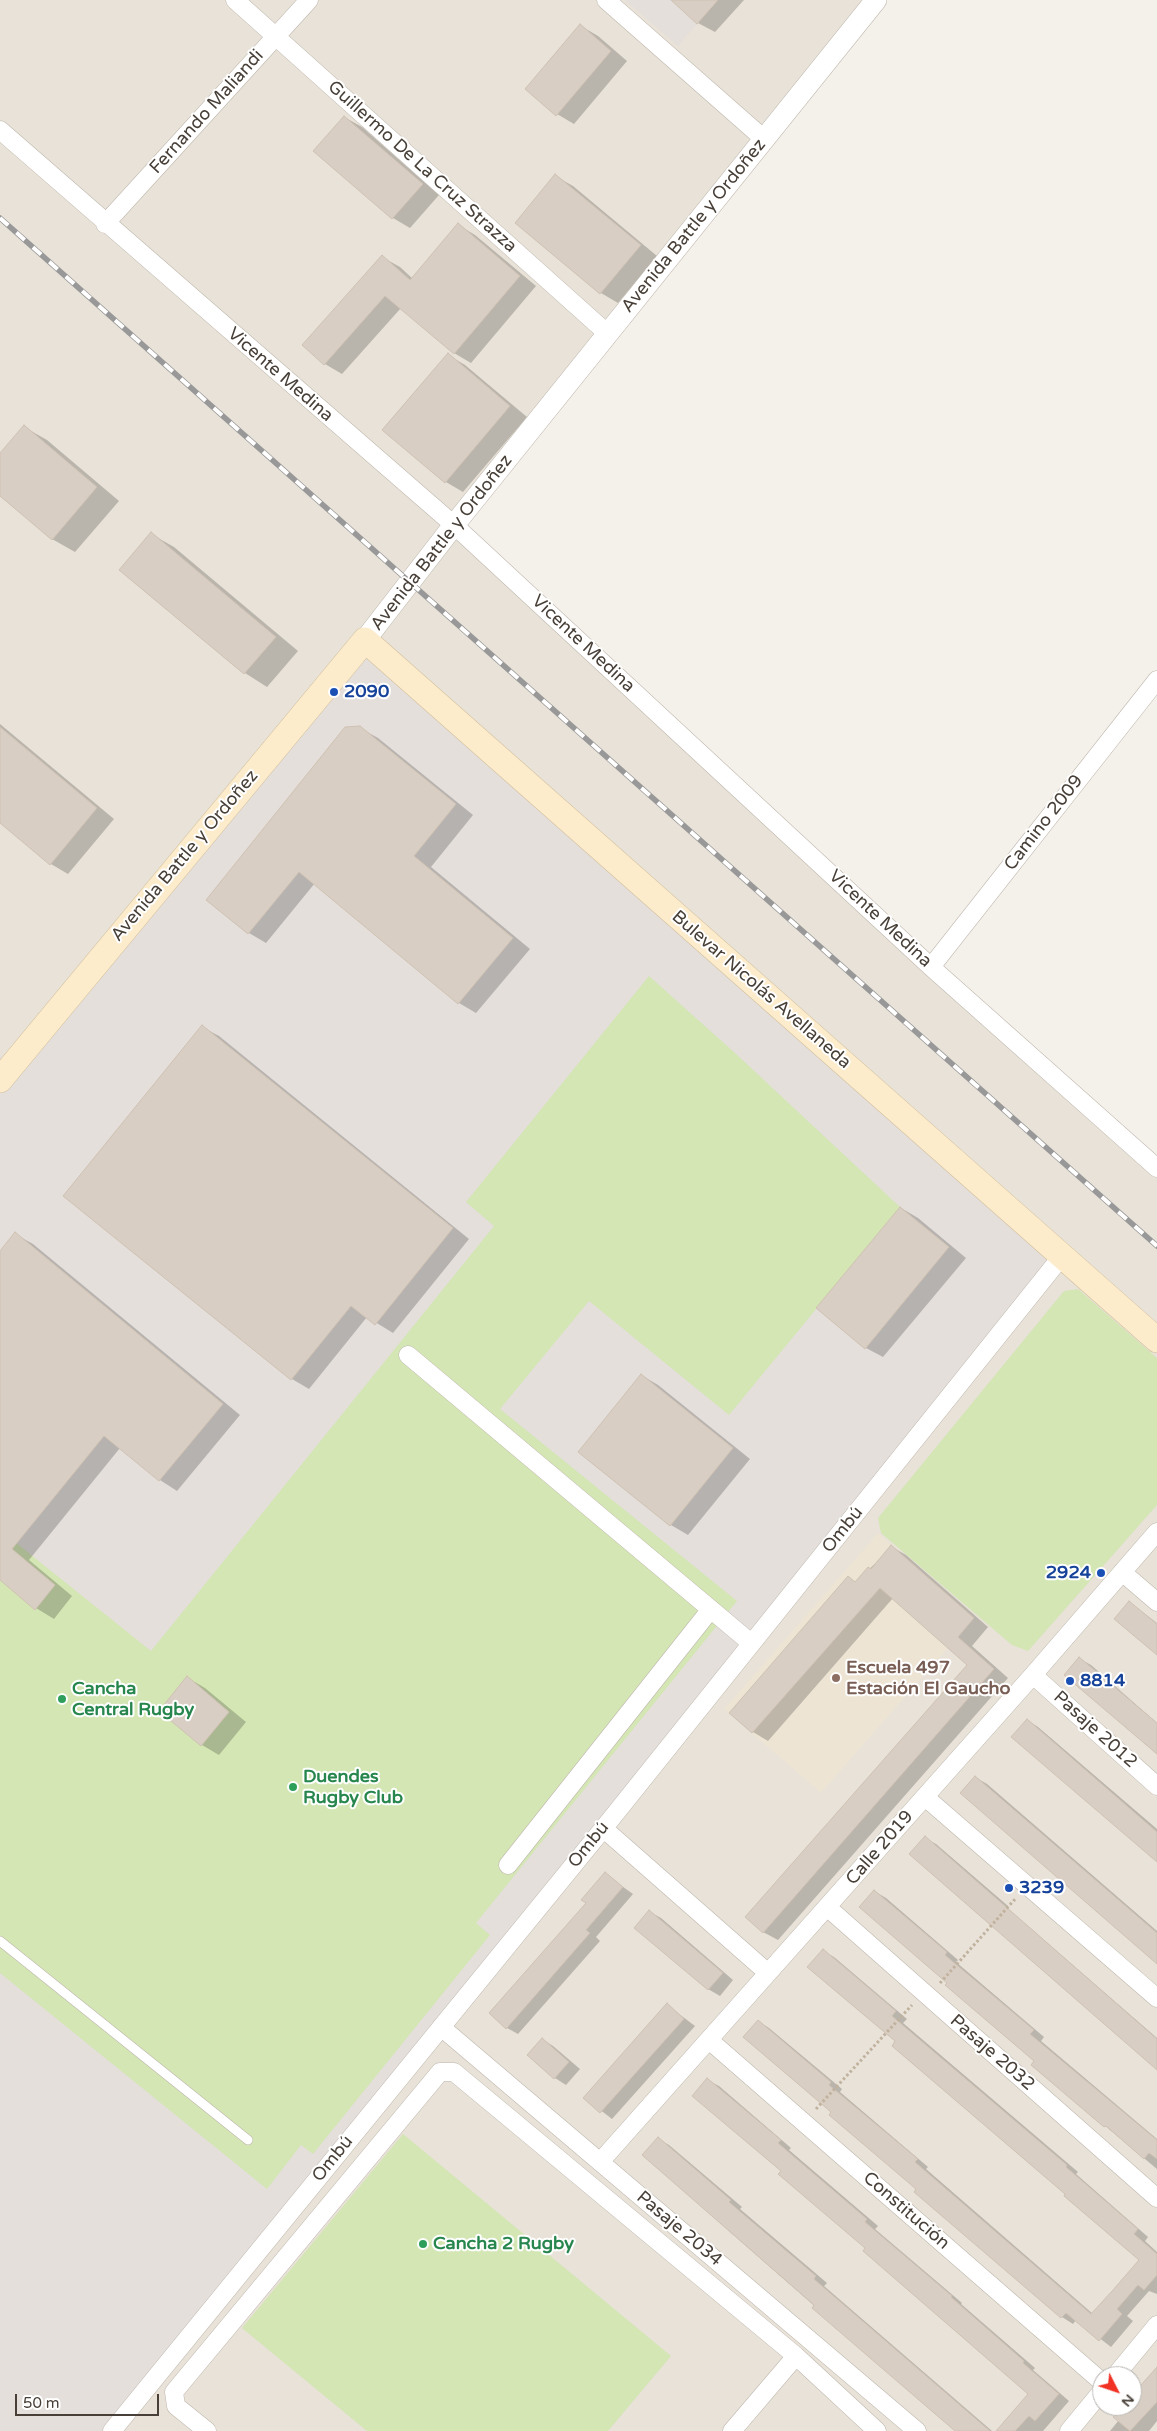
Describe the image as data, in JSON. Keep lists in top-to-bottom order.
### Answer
{
  "streets": {
    "main road": ["Avenida Battle y Ordoñez", "Bulevar Nicolás Avellaneda"],
    "street": [
      "Fernando Maliandi",
      "Guillermo De La Cruz Strazza",
      "Vicente Medina",
      "Camino 2009",
      "Ombú",
      "Pasaje 2012",
      "Calle 2019",
      "Pasaje 2032",
      "Constitución",
      "Pasaje 2034"
    ]
  },
  "crossings": [
    ["Fernando Maliandi", "Guillermo De La Cruz Strazza"],
    ["Fernando Maliandi", "Vicente Medina"],
    ["Guillermo De La Cruz Strazza", "Avenida Battle y Ordoñez"],
    ["Avenida Battle y Ordoñez", "Vicente Medina"],
    ["Avenida Battle y Ordoñez", "Bulevar Nicolás Avellaneda"],
    ["Vicente Medina", "Camino 2009"],
    ["Bulevar Nicolás Avellaneda", "Ombú"],
    ["Ombú", "Pasaje 2034"],
    ["Pasaje 2012", "Calle 2019"],
    ["Calle 2019", "Pasaje 2032"],
    ["Calle 2019", "Constitución"],
    ["Calle 2019", "Pasaje 2034"]
  ],
  "places": [
    "2090",
    "2924",
    "Escuela 497 Estación El Gaucho",
    "8814",
    "Cancha Central Rugby",
    "Duendes Rugby Club",
    "3239",
    "Cancha 2 Rugby"
  ],
  "scale_bar": "50 m",
  "north": "bottom right"
}
